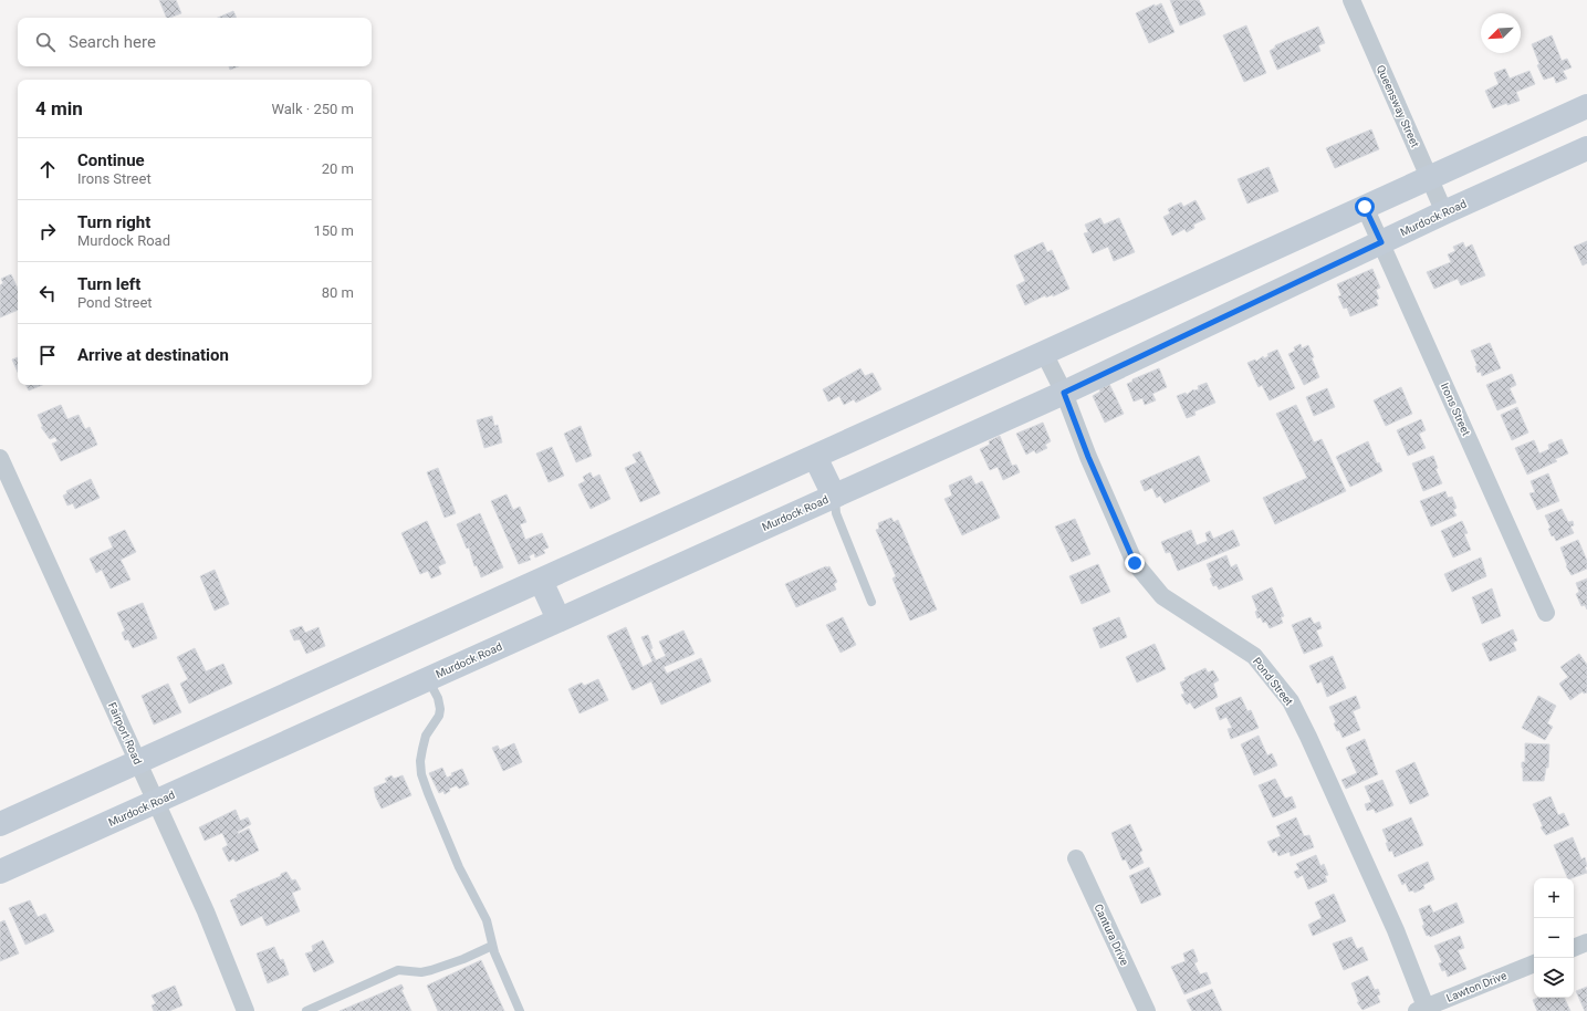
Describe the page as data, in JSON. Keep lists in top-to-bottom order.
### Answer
{
  "streets": {
    "main road": ["Murdock Road"],
    "street": [
      "Queensway Street",
      "Irons Street",
      "Pond Street",
      "Fairport Road",
      "Cantura Drive",
      "Lawton Drive"
    ]
  },
  "crossings": [
    ["Queensway Street", "Murdock Road"],
    ["Murdock Road", "Irons Street"],
    ["Murdock Road", "Pond Street"],
    ["Murdock Road", "Fairport Road"],
    ["Pond Street", "Lawton Drive"]
  ],
  "north": "bottom left",
  "page": {
    "search": "Search here",
    "heading": ["4 min", "Walk · 250 m"],
    "list": [
      ["Continue", "Irons Street", "20 m"],
      ["Turn right", "Murdock Road", "150 m"],
      ["Turn left", "Pond Street", "80 m"],
      "Arrive at destination"
    ],
    "map_buttons": ["+", "−"]
  }
}
